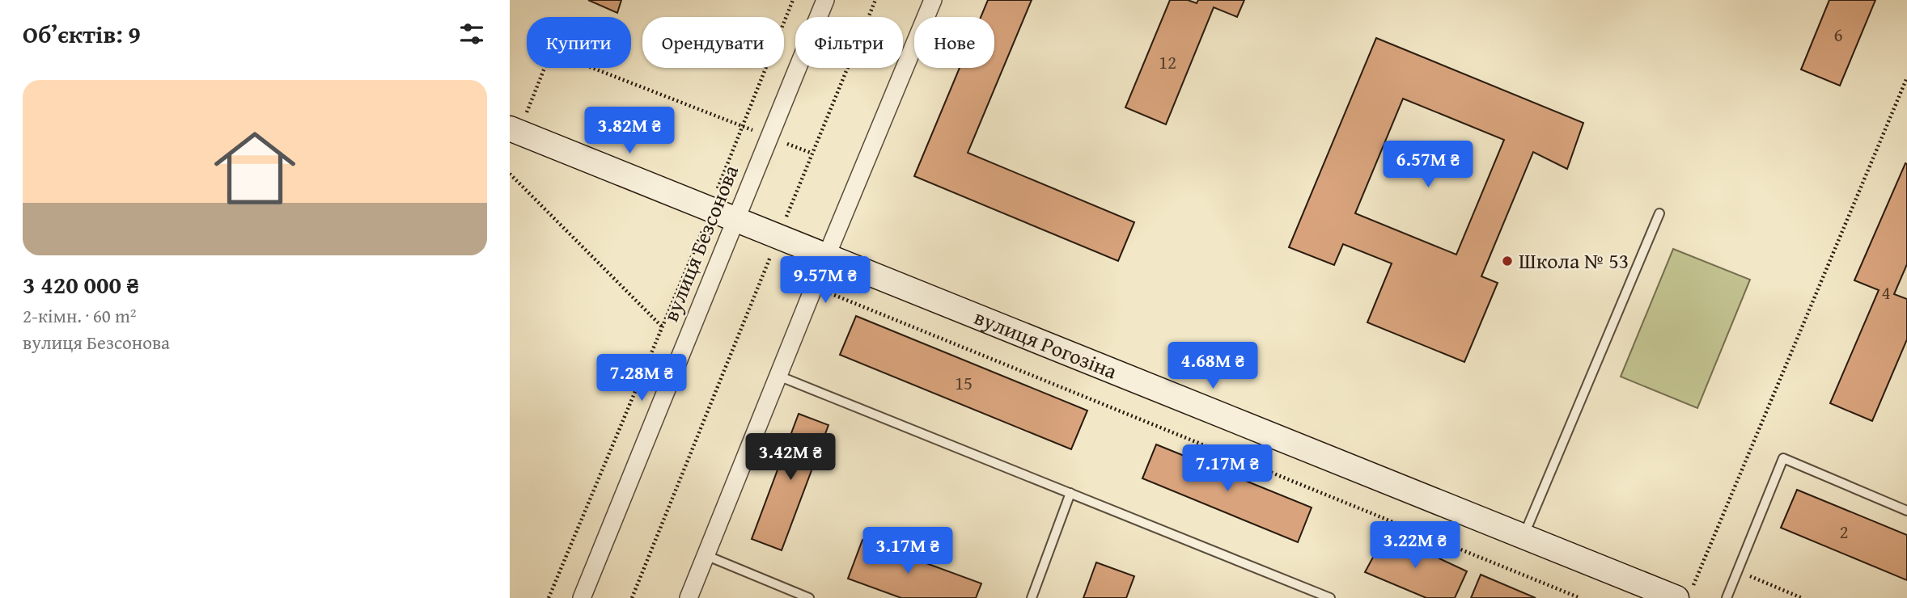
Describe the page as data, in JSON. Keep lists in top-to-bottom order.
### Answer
{
  "streets": {
    "street": ["вулиця Безсонова", "вулиця Рогозіна"]
  },
  "crossings": [
    ["вулиця Безсонова", "вулиця Рогозіна"]
  ],
  "places": ["Школа № 53"],
  "house_numbers": [
    "6",
    "12",
    "4",
    "15",
    "2"
  ],
  "page": {
    "heading": "Об’єктів: 9",
    "chip": [
      "Купити",
      "Орендувати",
      "Фільтри",
      "Нове"
    ],
    "list": [
      {
        "name": "3 420 000 ₴",
        "note": "2-кімн. · 60 m² · вулиця Безсонова"
      }
    ],
    "price": [
      "3.82M ₴",
      "6.57M ₴",
      "9.57M ₴",
      "4.68M ₴",
      "7.28M ₴",
      "3.42M ₴",
      "7.17M ₴",
      "3.22M ₴",
      "3.17M ₴"
    ]
  }
}
